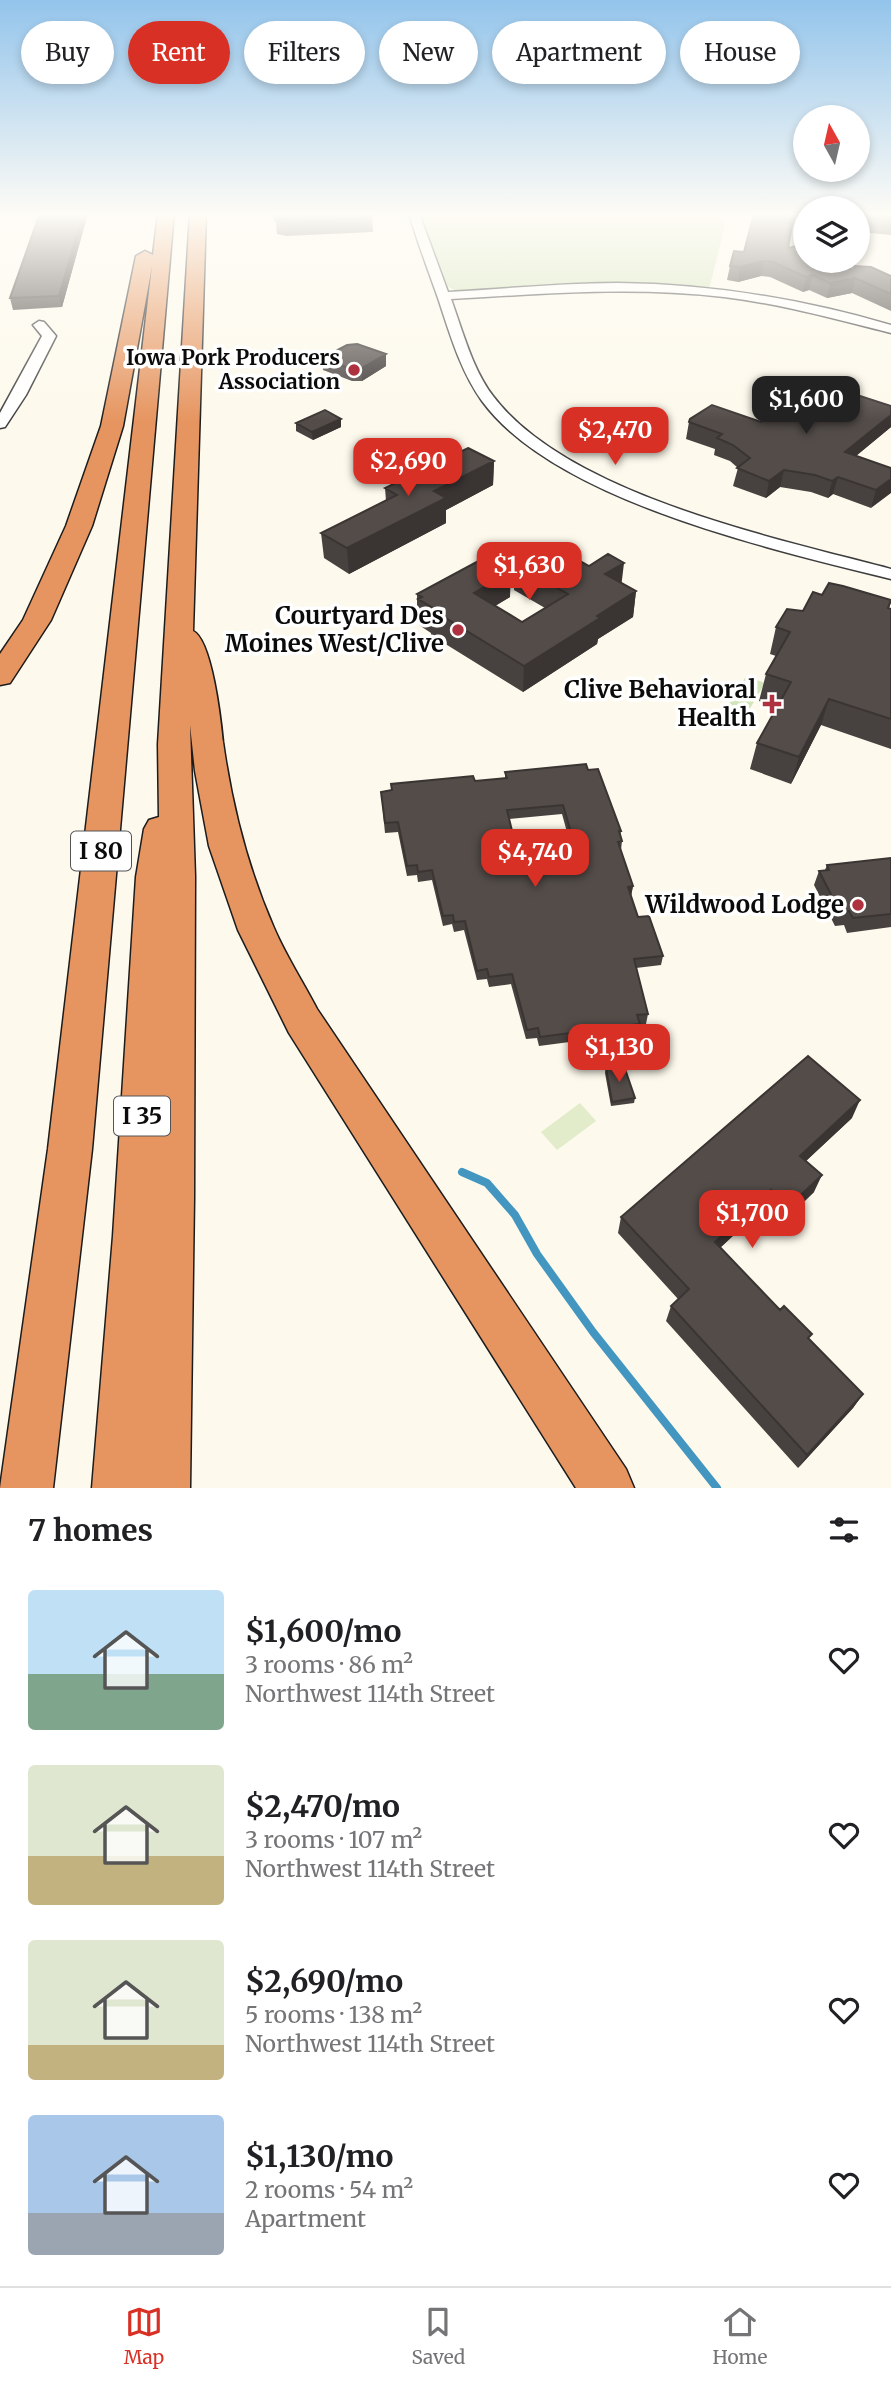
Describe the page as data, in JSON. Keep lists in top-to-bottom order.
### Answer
{
  "streets": {
    "highway": ["I 80", "I 35"]
  },
  "places": {
    "other": ["Iowa Pork Producers Association", "Courtyard Des Moines West/Clive", "Wildwood Lodge"],
    "health": ["Clive Behavioral Health"]
  },
  "north": "top",
  "page": {
    "chip": [
      "Buy",
      "Rent",
      "Filters",
      "New",
      "Apartment",
      "House"
    ],
    "price": [
      "$1,600",
      "$2,470",
      "$2,690",
      "$1,630",
      "$4,740",
      "$1,130",
      "$1,700"
    ],
    "heading": "7 homes",
    "list": [
      {
        "name": "$1,600/mo",
        "note": "3 rooms · 86 m² · Northwest 114th Street"
      },
      {
        "name": "$2,470/mo",
        "note": "3 rooms · 107 m² · Northwest 114th Street"
      },
      {
        "name": "$2,690/mo",
        "note": "5 rooms · 138 m² · Northwest 114th Street"
      },
      {
        "name": "$1,130/mo",
        "note": "2 rooms · 54 m² · Apartment"
      }
    ],
    "tabs": ["Map", "Saved", "Home"]
  }
}
